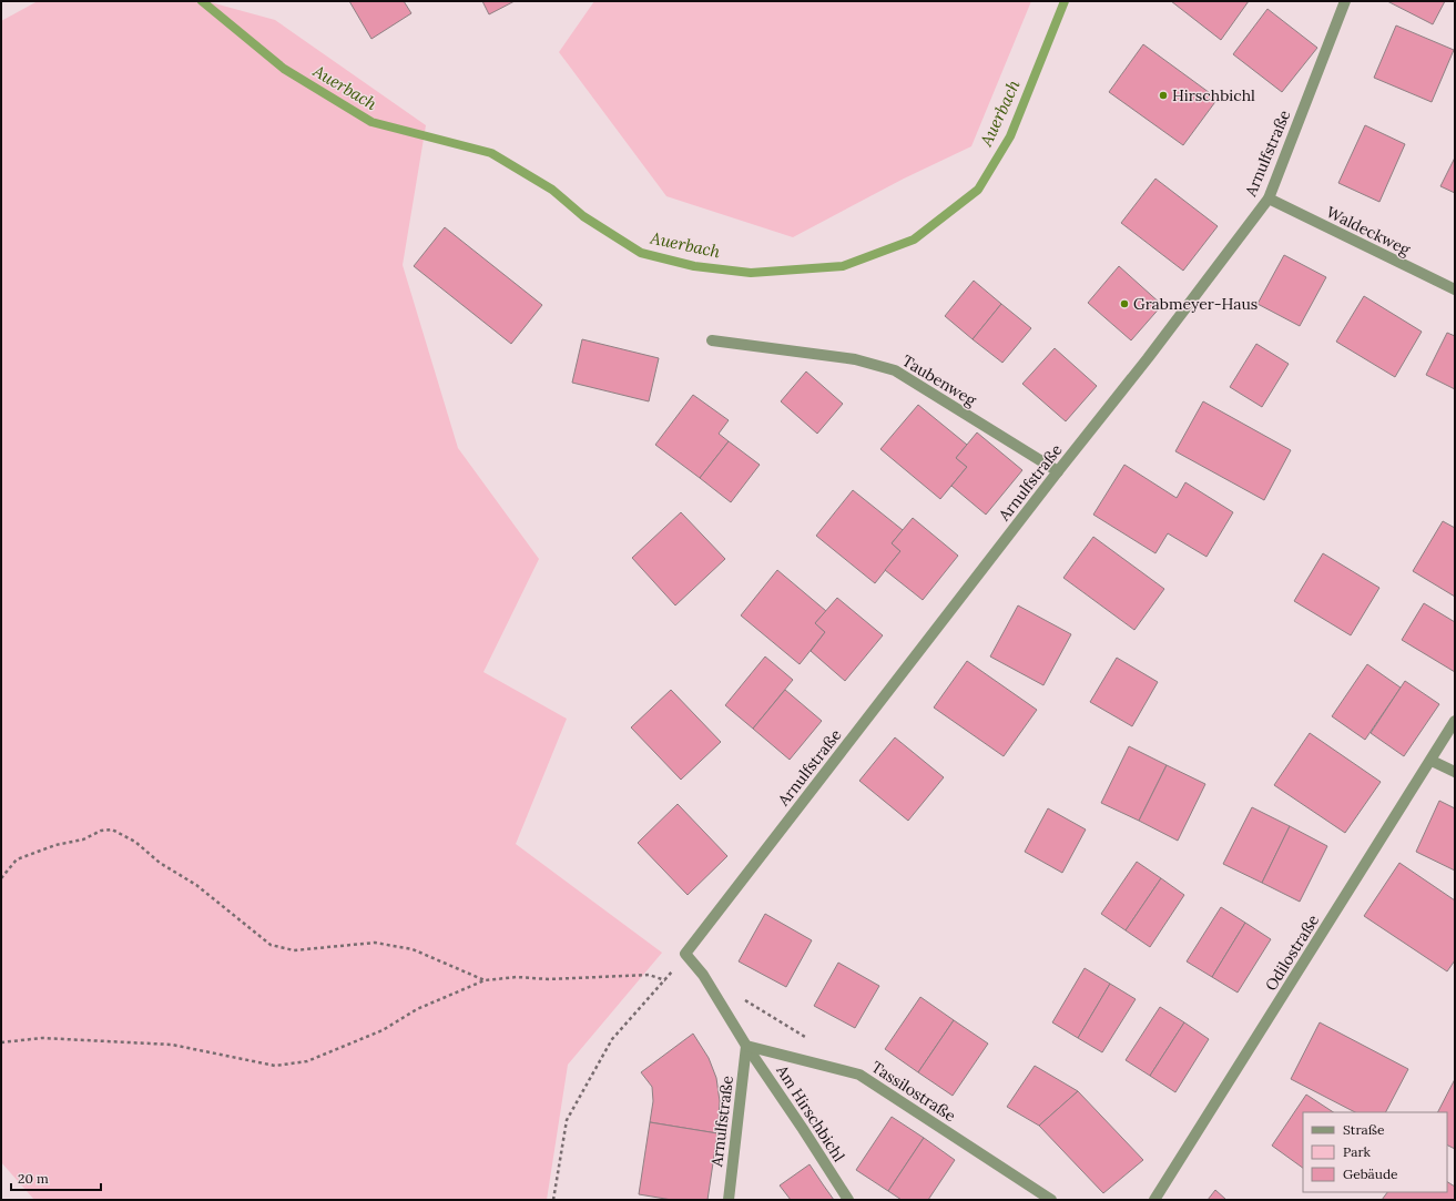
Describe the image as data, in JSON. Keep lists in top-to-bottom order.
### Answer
{
  "streets": {
    "street": [
      "Arnulfstraße",
      "Waldeckweg",
      "Taubenweg",
      "Odilostraße",
      "Tassilostraße",
      "Am Hirschbichl"
    ]
  },
  "crossings": [
    ["Arnulfstraße", "Waldeckweg"],
    ["Arnulfstraße", "Taubenweg"],
    ["Arnulfstraße", "Tassilostraße"],
    ["Arnulfstraße", "Am Hirschbichl"],
    ["Tassilostraße", "Am Hirschbichl"]
  ],
  "water": ["Auerbach"],
  "places": ["Hirschbichl", "Grabmeyer-Haus"],
  "legend": ["Straße", "Park", "Gebäude"],
  "scale_bar": "20 m"
}
